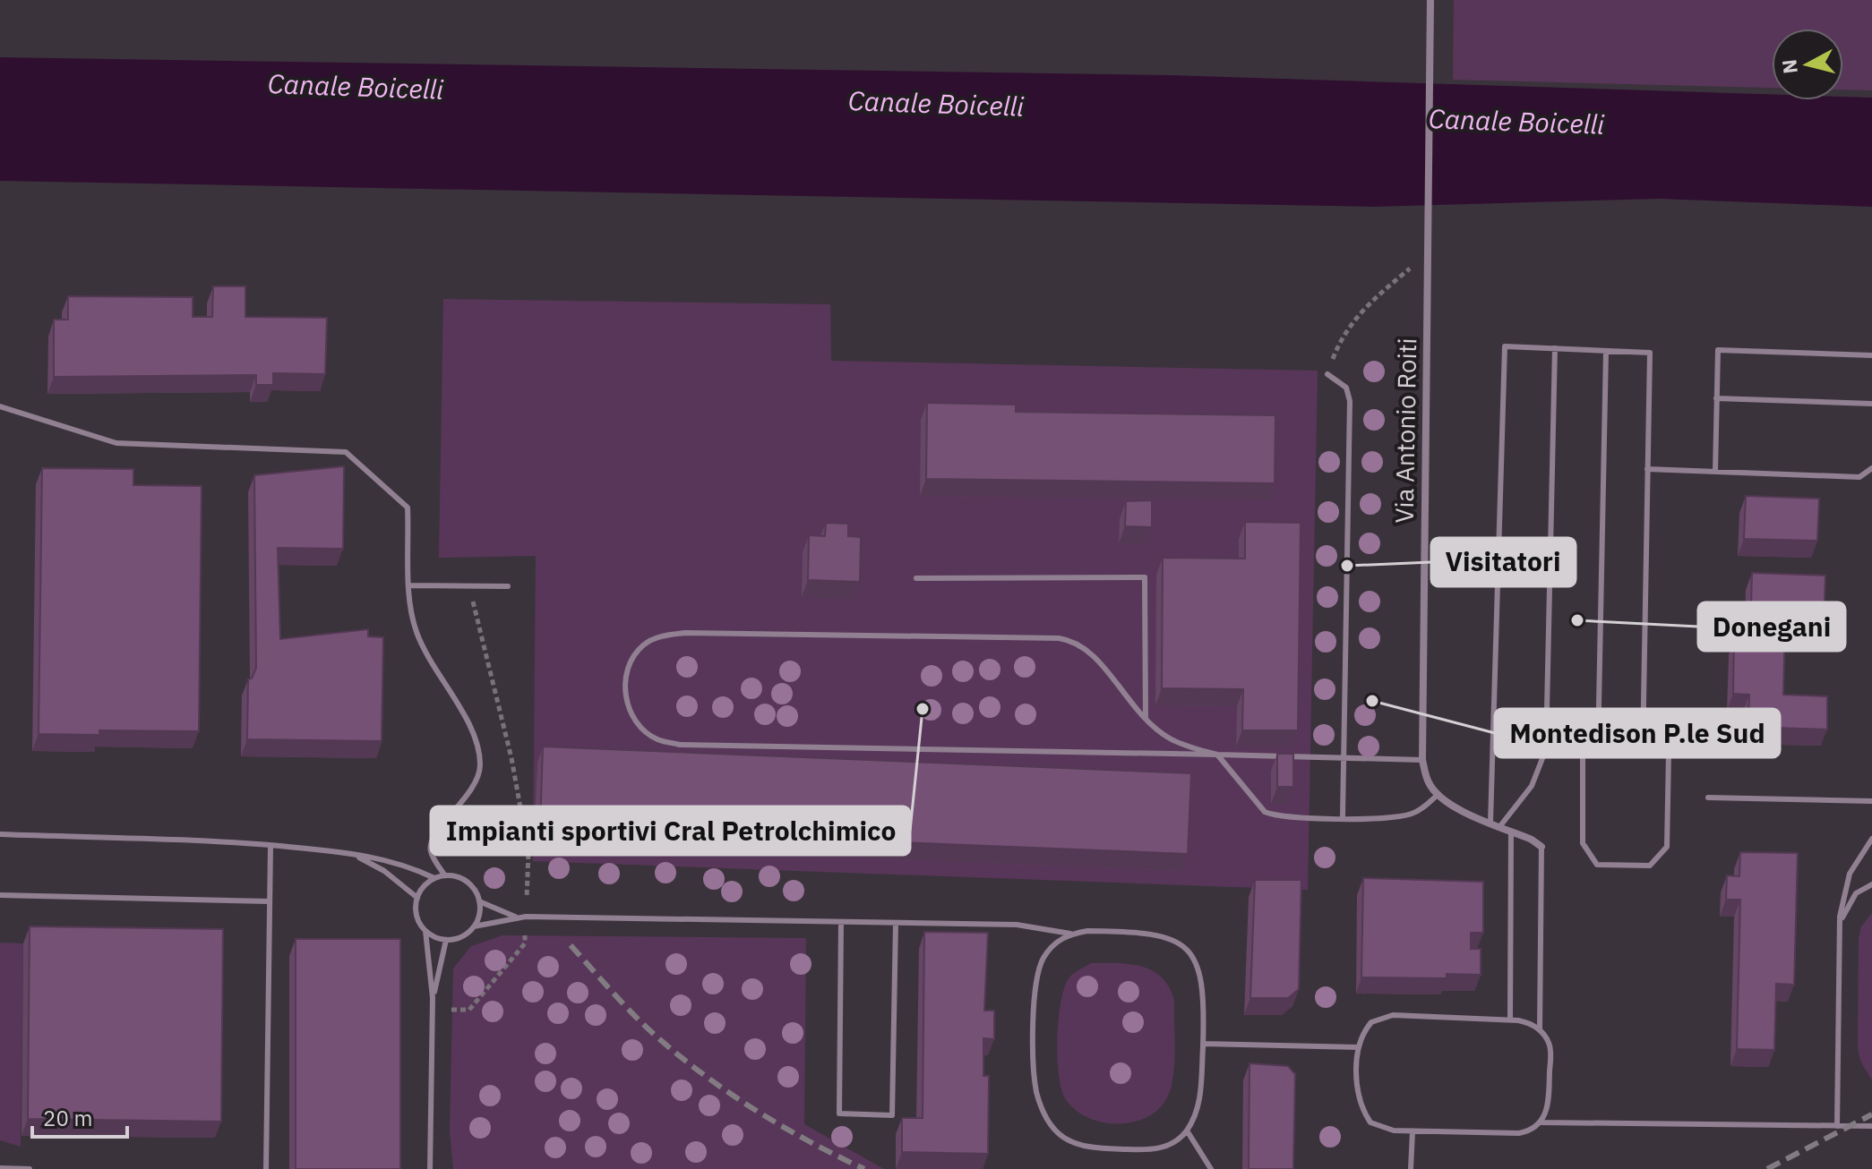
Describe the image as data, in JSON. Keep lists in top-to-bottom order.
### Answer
{
  "streets": {
    "street": ["Via Antonio Roiti"]
  },
  "water": ["Canale Boicelli"],
  "places": [
    "Visitatori",
    "Donegani",
    "Montedison P.le Sud",
    "Impianti sportivi Cral Petrolchimico"
  ],
  "scale_bar": "20 m",
  "north": "left"
}
